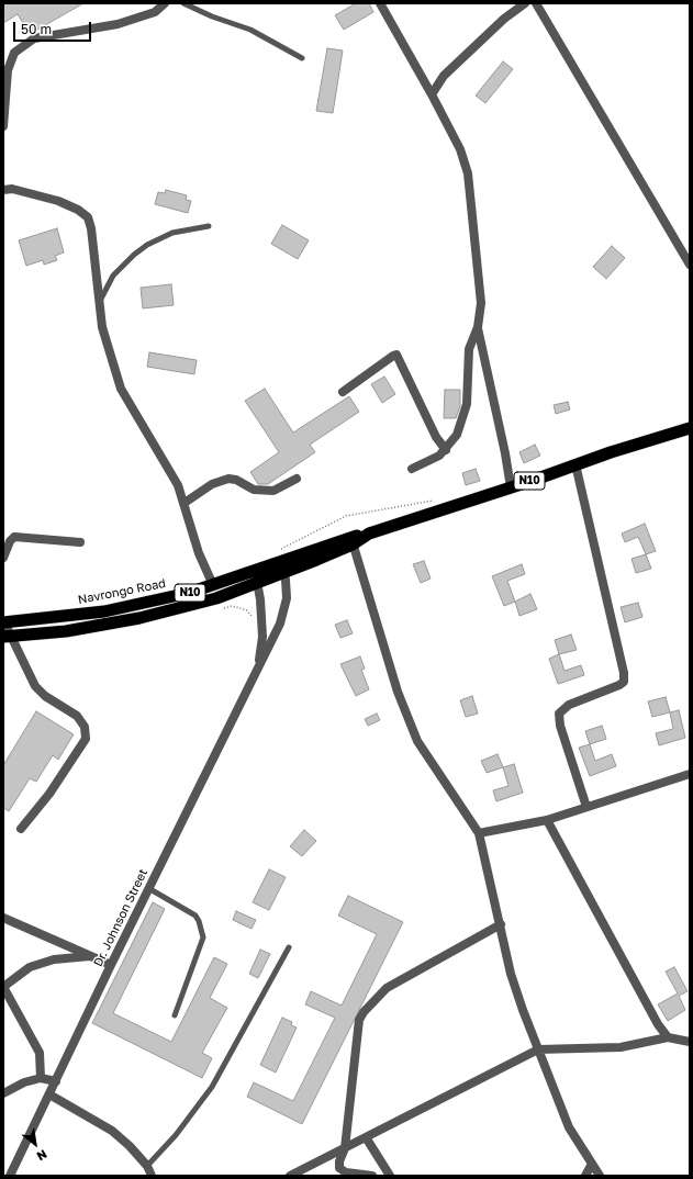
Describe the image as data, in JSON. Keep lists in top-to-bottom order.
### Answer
{
  "streets": {
    "highway": ["N10", "Navrongo Road"],
    "street": ["Dr. Johnson Street"]
  },
  "crossings": [
    ["N10", "Navrongo Road"],
    ["Navrongo Road", "Dr. Johnson Street"]
  ],
  "scale_bar": "50 m",
  "north": "bottom right"
}
